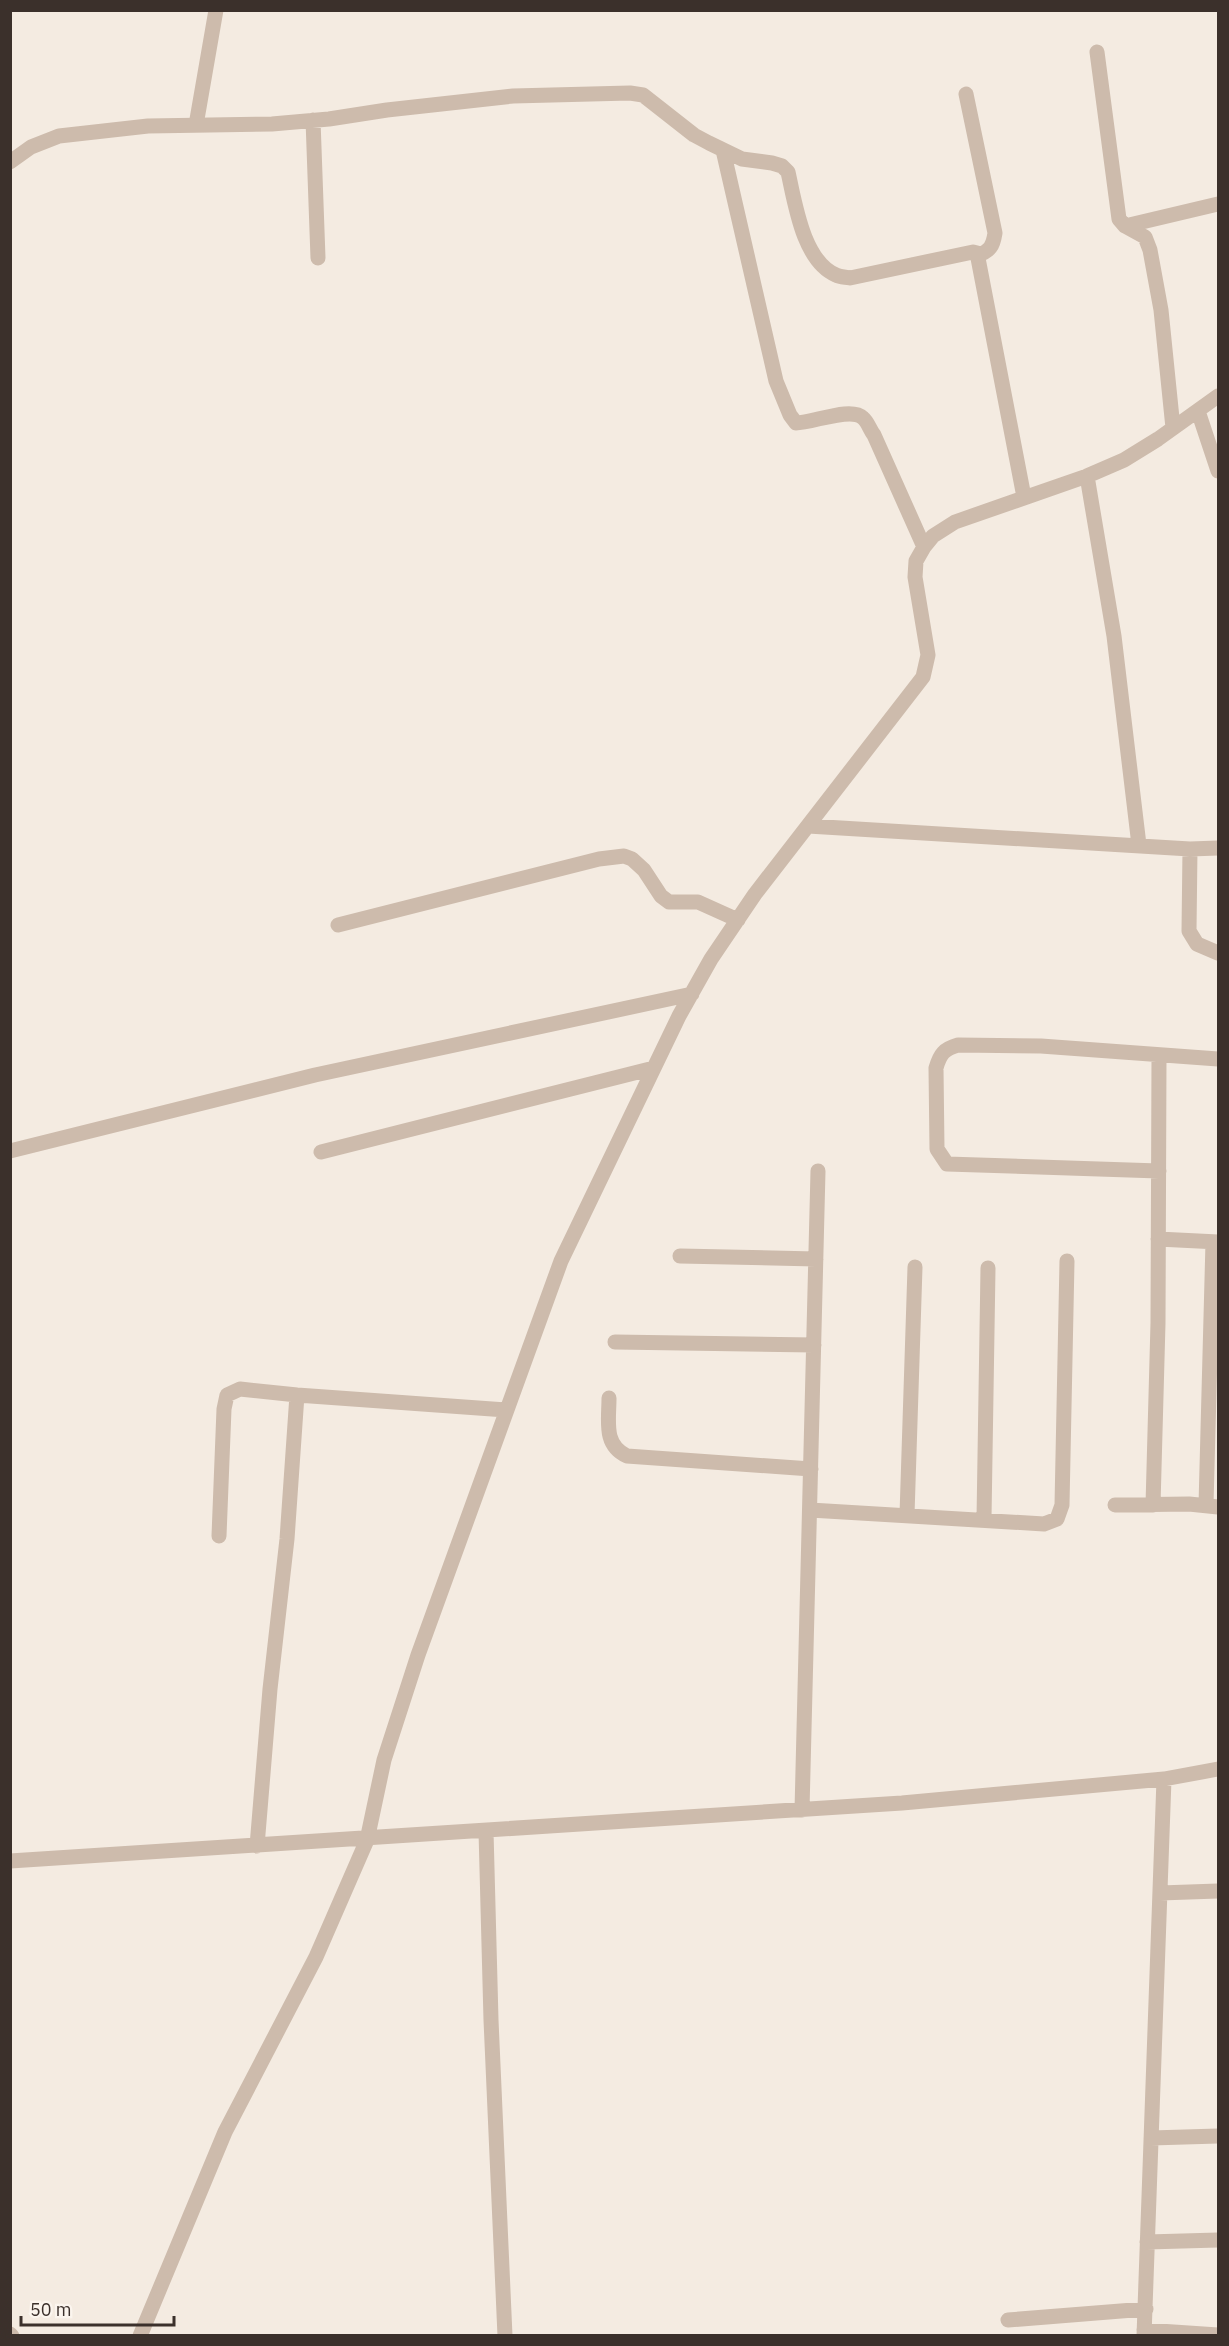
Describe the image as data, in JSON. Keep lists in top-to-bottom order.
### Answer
{
  "scale_bar": "50 m"
}
